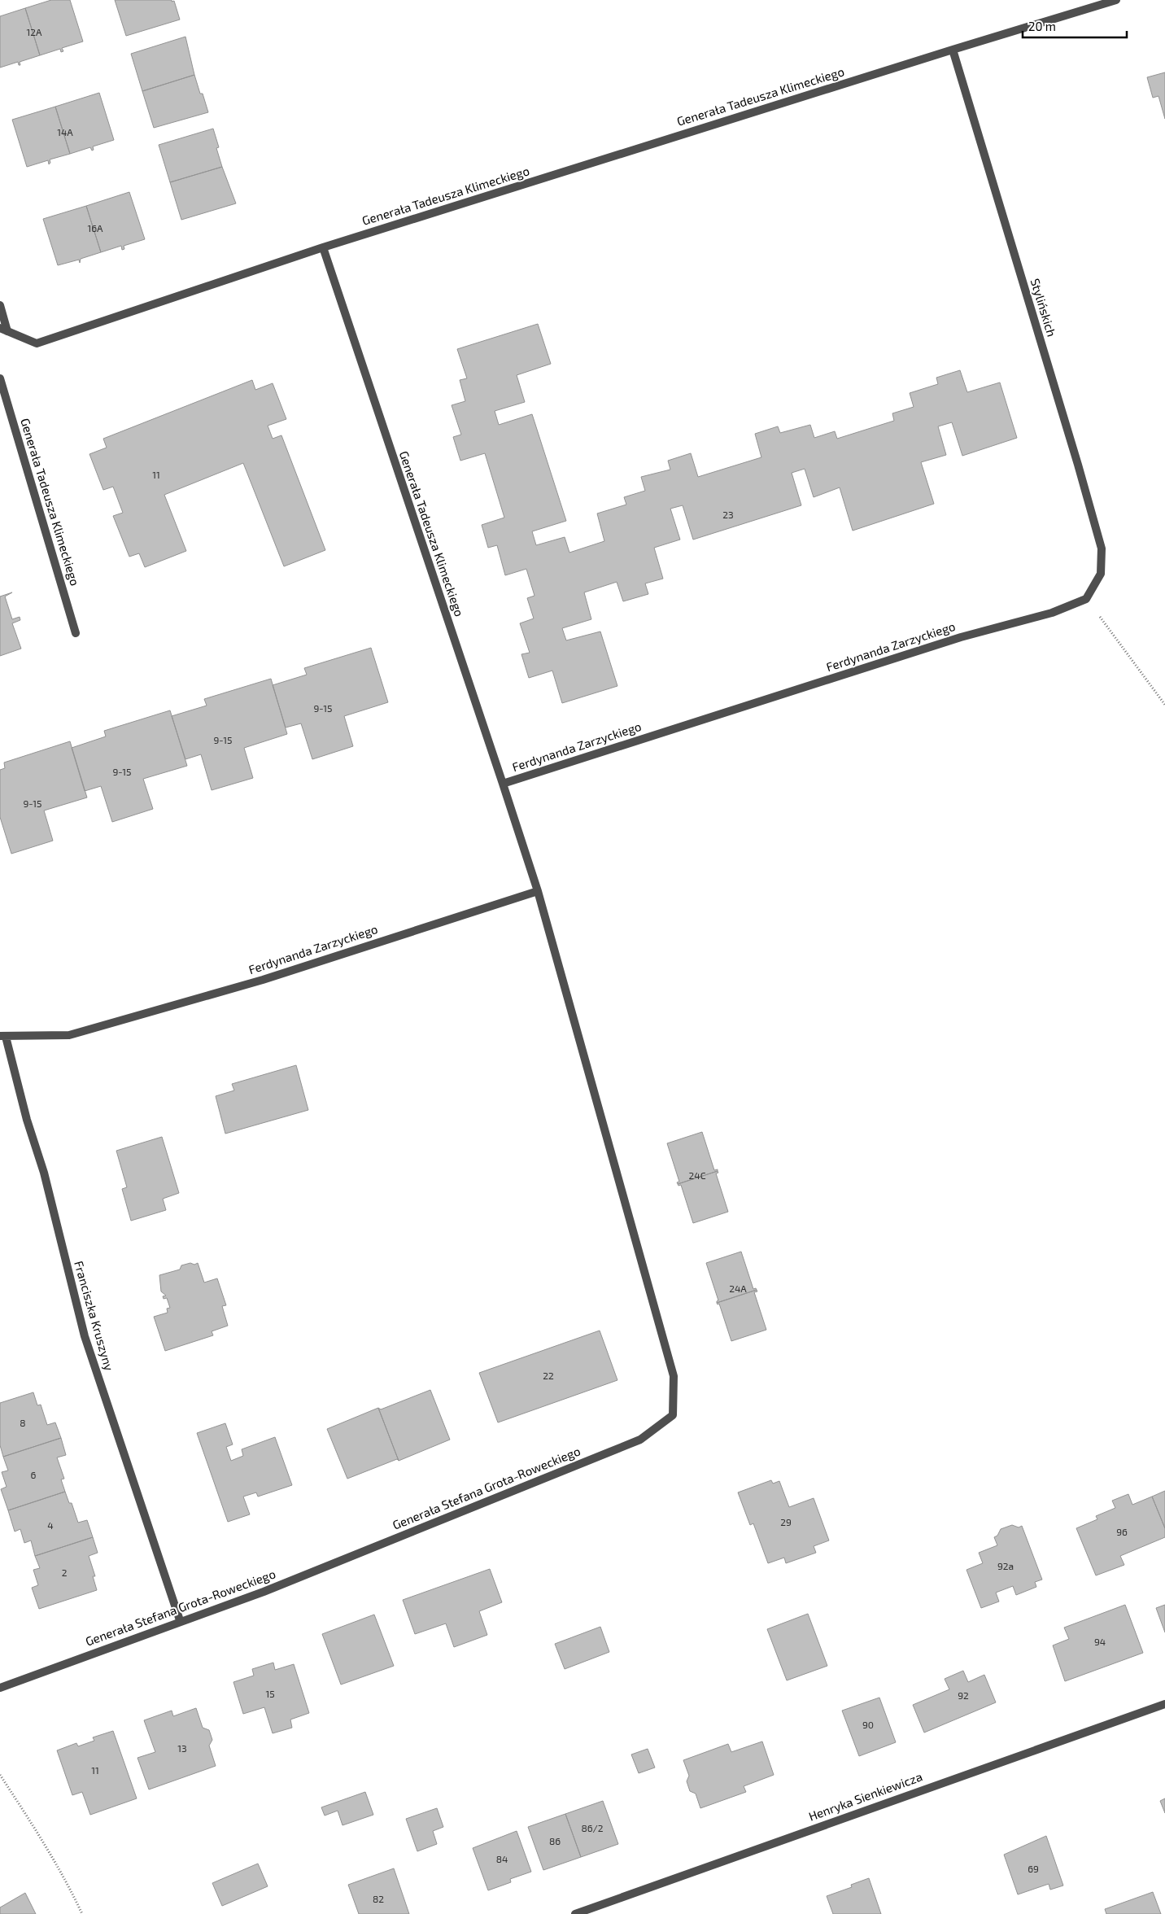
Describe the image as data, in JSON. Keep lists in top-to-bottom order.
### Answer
{
  "streets": {
    "street": [
      "Generała Tadeusza Klimeckiego",
      "Stylińskich",
      "Ferdynanda Zarzyckiego",
      "Franciszka Kruszyny",
      "Generała Stefana Grota-Roweckiego",
      "Henryka Sienkiewicza"
    ]
  },
  "crossings": [
    ["Generała Tadeusza Klimeckiego", "Stylińskich"],
    ["Generała Tadeusza Klimeckiego", "Ferdynanda Zarzyckiego"],
    ["Stylińskich", "Ferdynanda Zarzyckiego"],
    ["Ferdynanda Zarzyckiego", "Franciszka Kruszyny"],
    ["Ferdynanda Zarzyckiego", "Generała Stefana Grota-Roweckiego"],
    ["Franciszka Kruszyny", "Generała Stefana Grota-Roweckiego"]
  ],
  "house_numbers": [
    "12A",
    "14A",
    "16A",
    "11",
    "23",
    "9-15",
    "9-15",
    "9-15",
    "9-15",
    "24C",
    "24A",
    "22",
    "8",
    "6",
    "29",
    "4",
    "96",
    "92a",
    "2",
    "94",
    "15",
    "92",
    "90",
    "13",
    "11",
    "86/2",
    "86",
    "84",
    "69",
    "82"
  ],
  "scale_bar": "20 m"
}
